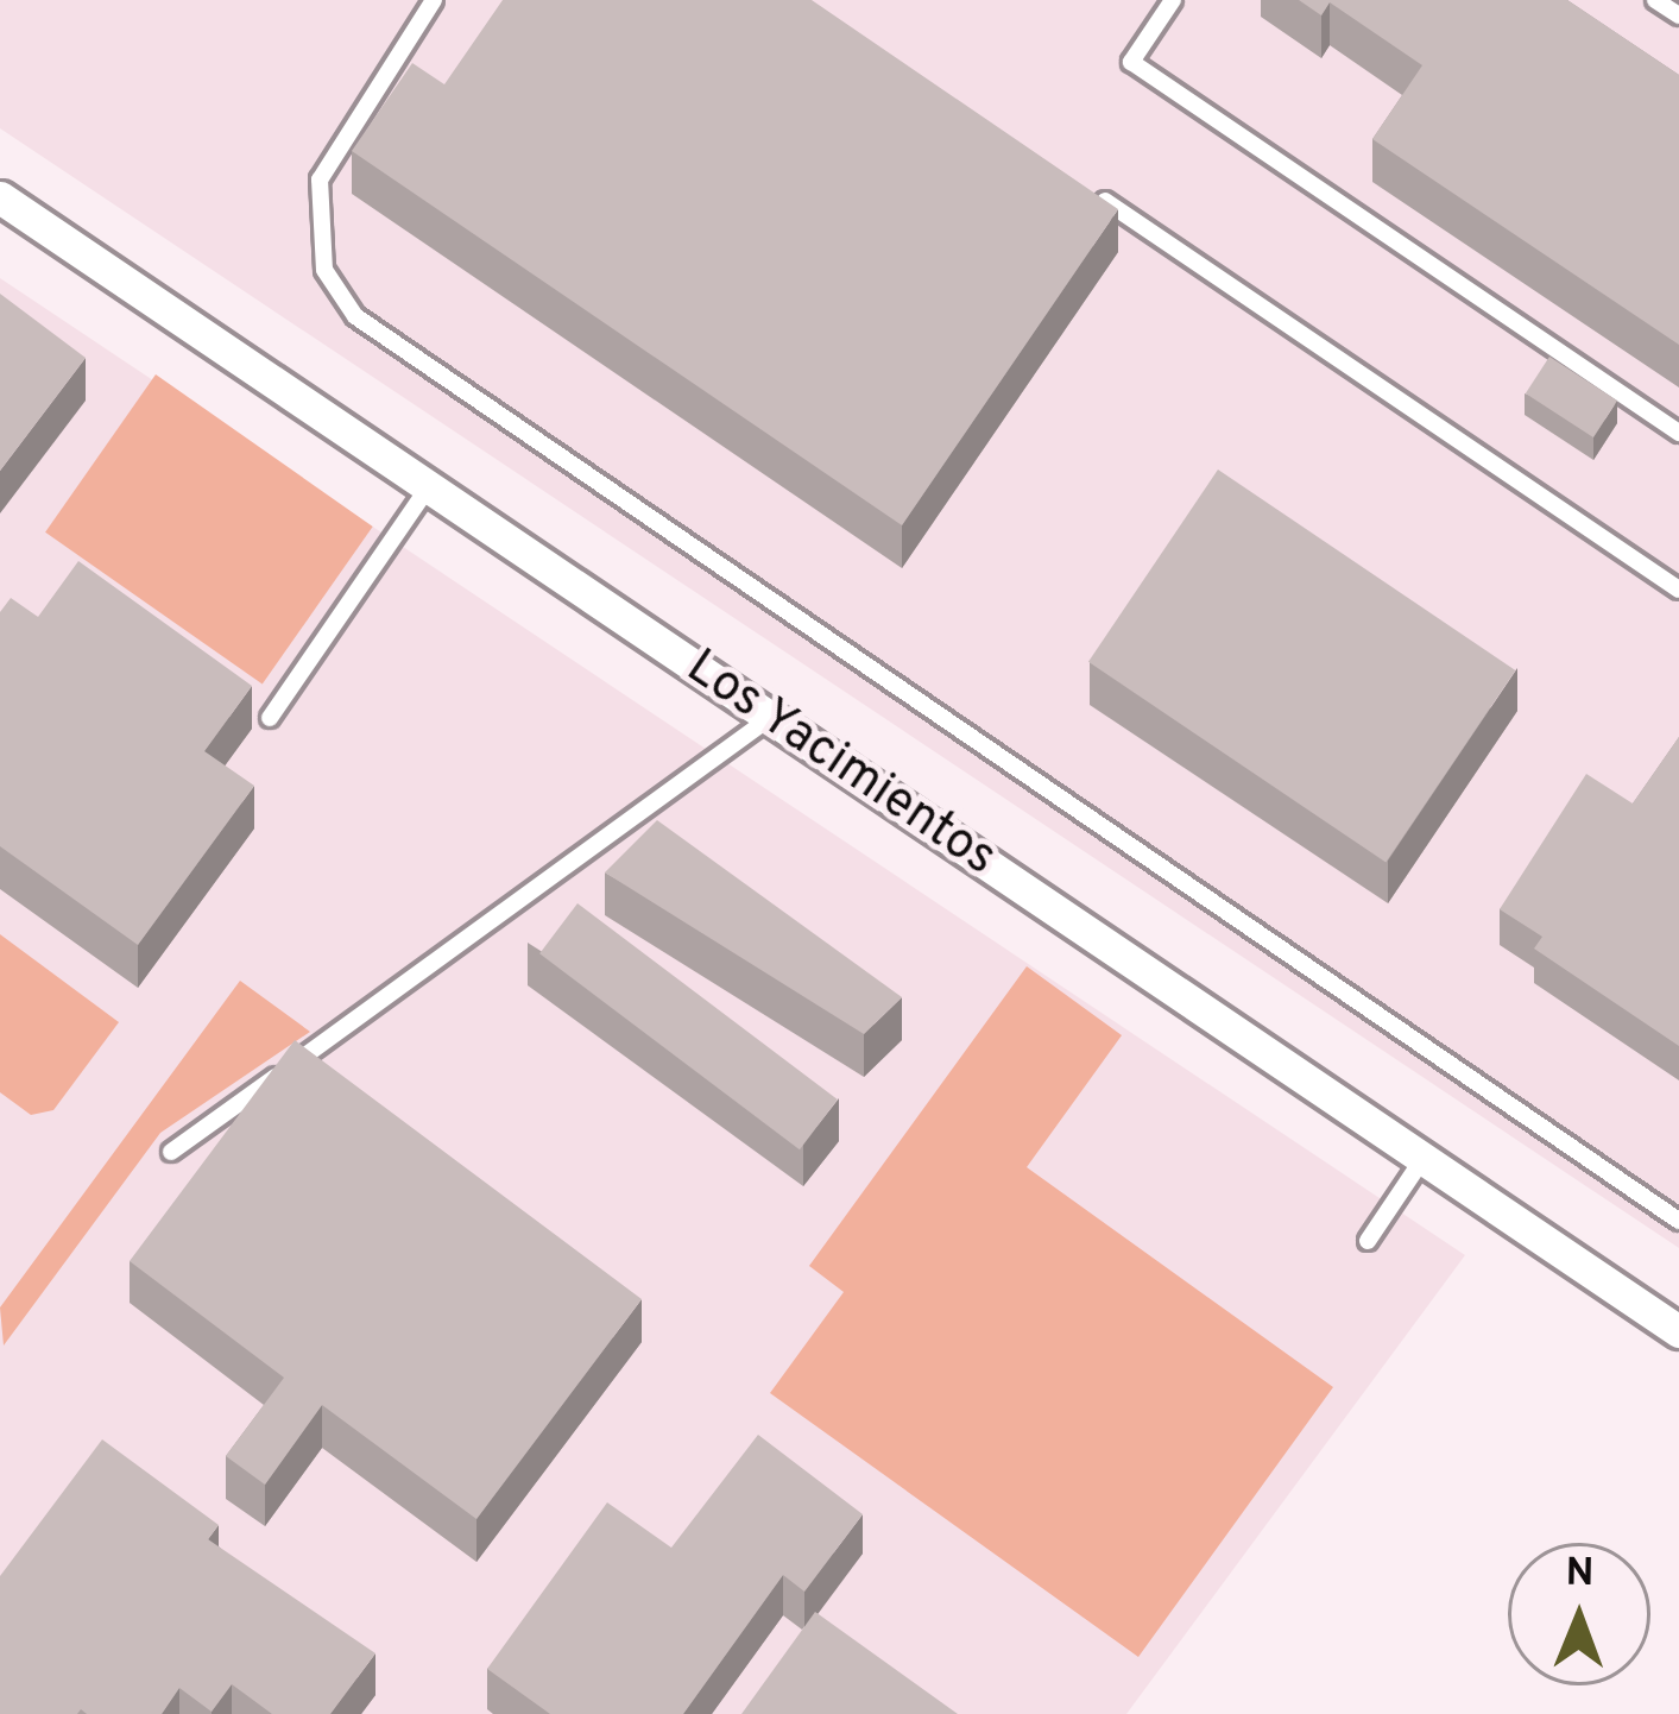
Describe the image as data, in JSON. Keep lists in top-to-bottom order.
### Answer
{
  "streets": {
    "street": ["Los Yacimientos"]
  },
  "north": "top"
}
